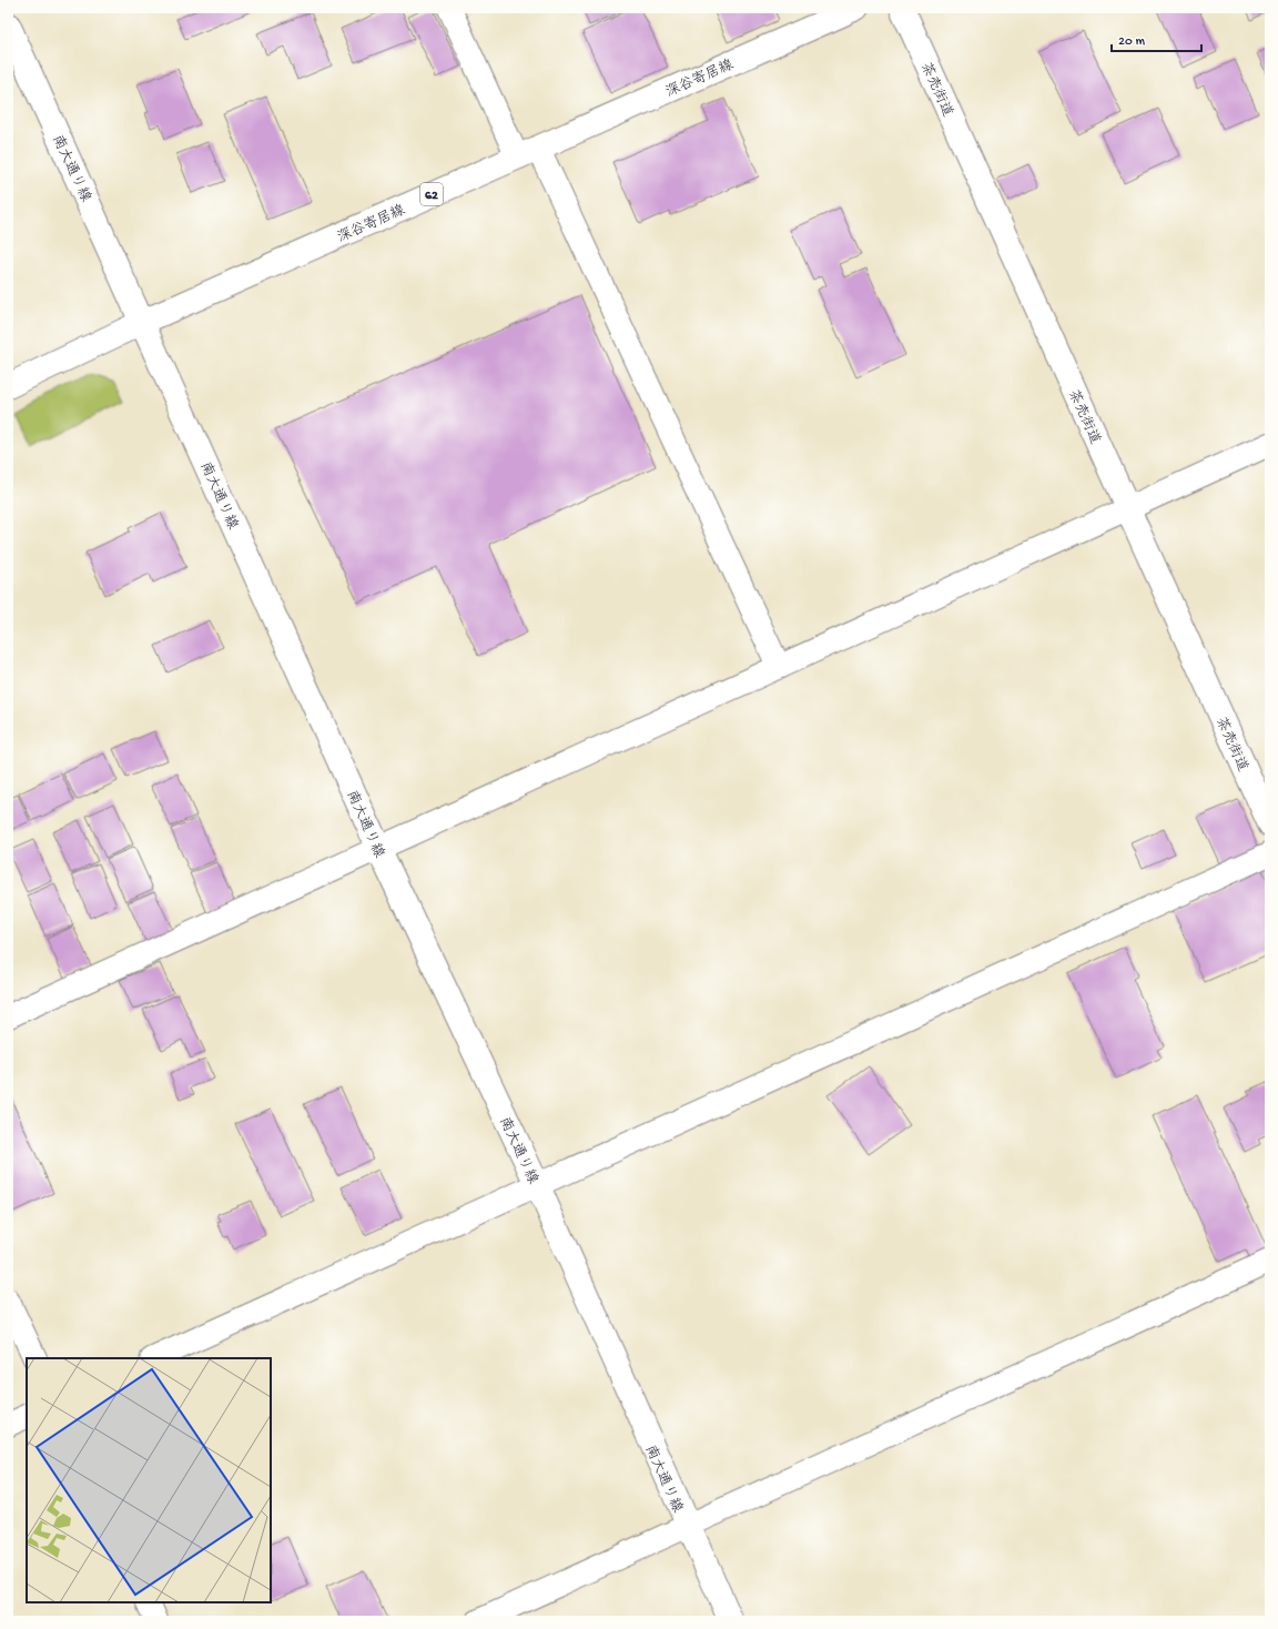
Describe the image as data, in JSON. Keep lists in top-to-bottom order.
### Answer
{
  "streets": {
    "street": [
      "深谷寄居線",
      "茶売街道",
      "南大通り線",
      "62"
    ]
  },
  "crossings": [
    ["深谷寄居線", "南大通り線"]
  ],
  "scale_bar": "20 m"
}
